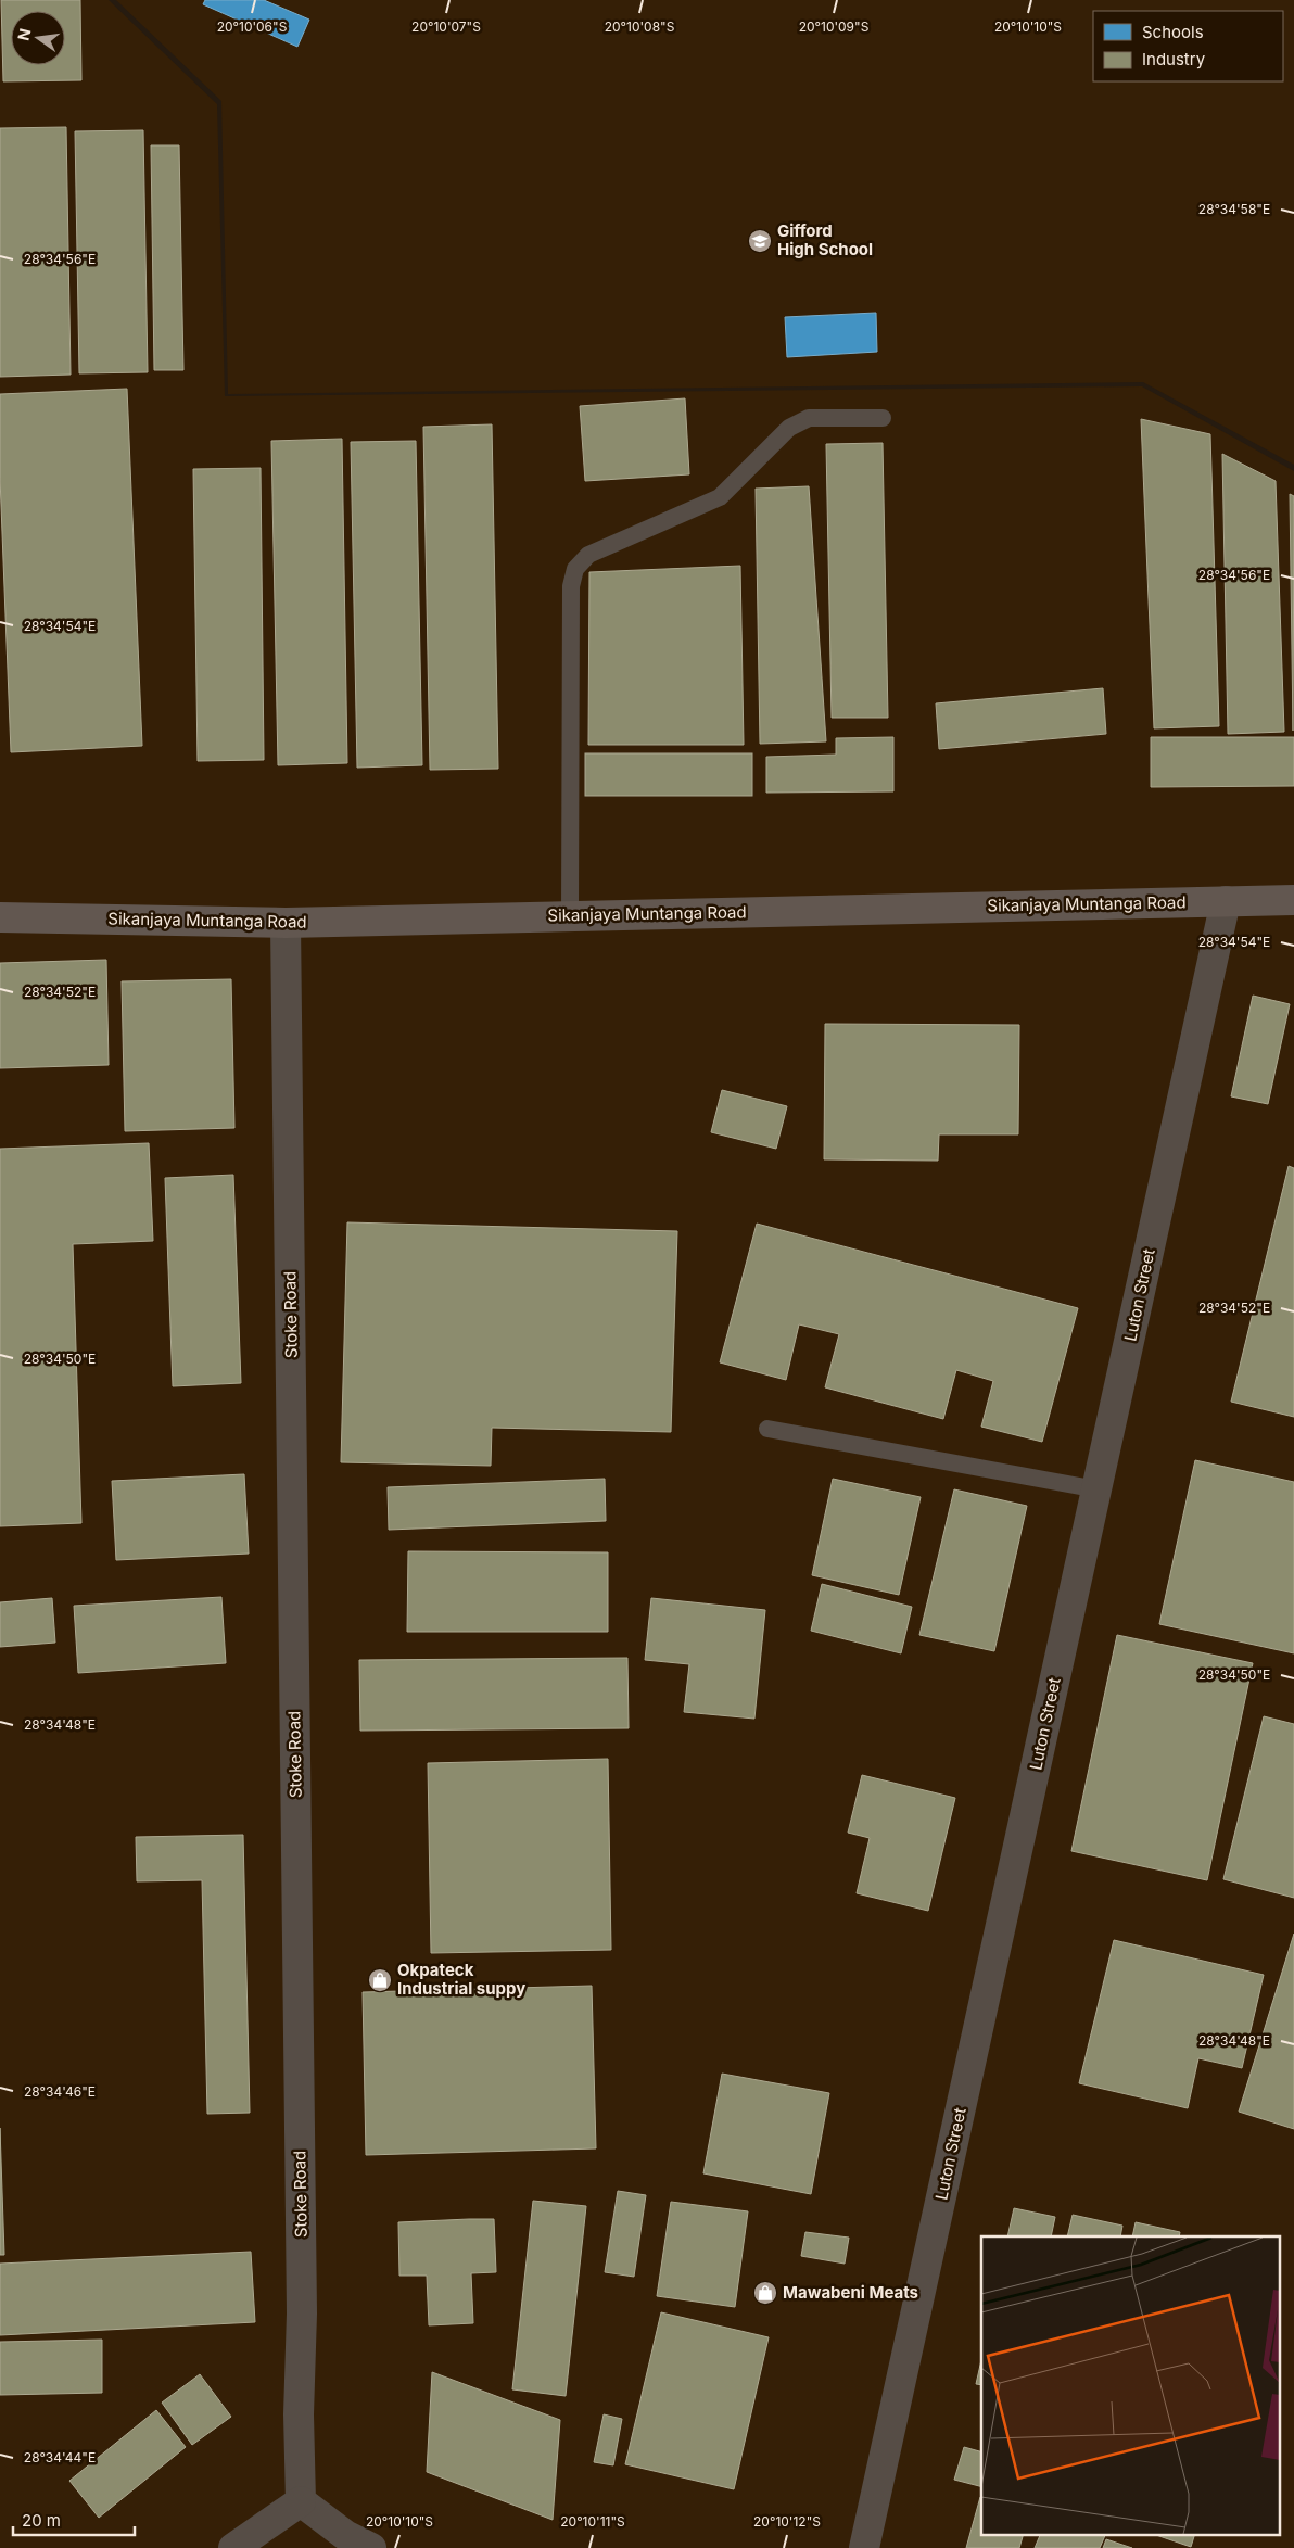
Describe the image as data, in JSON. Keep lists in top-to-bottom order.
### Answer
{
  "streets": {
    "street": ["Sikanjaya Muntanga Road", "Luton Street", "Stoke Road"]
  },
  "crossings": [
    ["Sikanjaya Muntanga Road", "Luton Street"],
    ["Sikanjaya Muntanga Road", "Stoke Road"]
  ],
  "places": {
    "school or university": ["Gifford High School"],
    "shop": ["Okpateck Industrial suppy", "Mawabeni Meats"]
  },
  "legend": ["Schools", "Industry"],
  "scale_bar": "20 m",
  "north": "left",
  "coordinates": [
    "20°10'06\"S",
    "20°10'07\"S",
    "20°10'08\"S",
    "20°10'09\"S",
    "20°10'10\"S",
    "28°34'58\"E",
    "28°34'56\"E",
    "28°34'54\"E",
    "28°34'52\"E",
    "28°34'50\"E",
    "28°34'48\"E",
    "28°34'46\"E",
    "28°34'44\"E",
    "20°10'11\"S",
    "20°10'12\"S"
  ]
}
